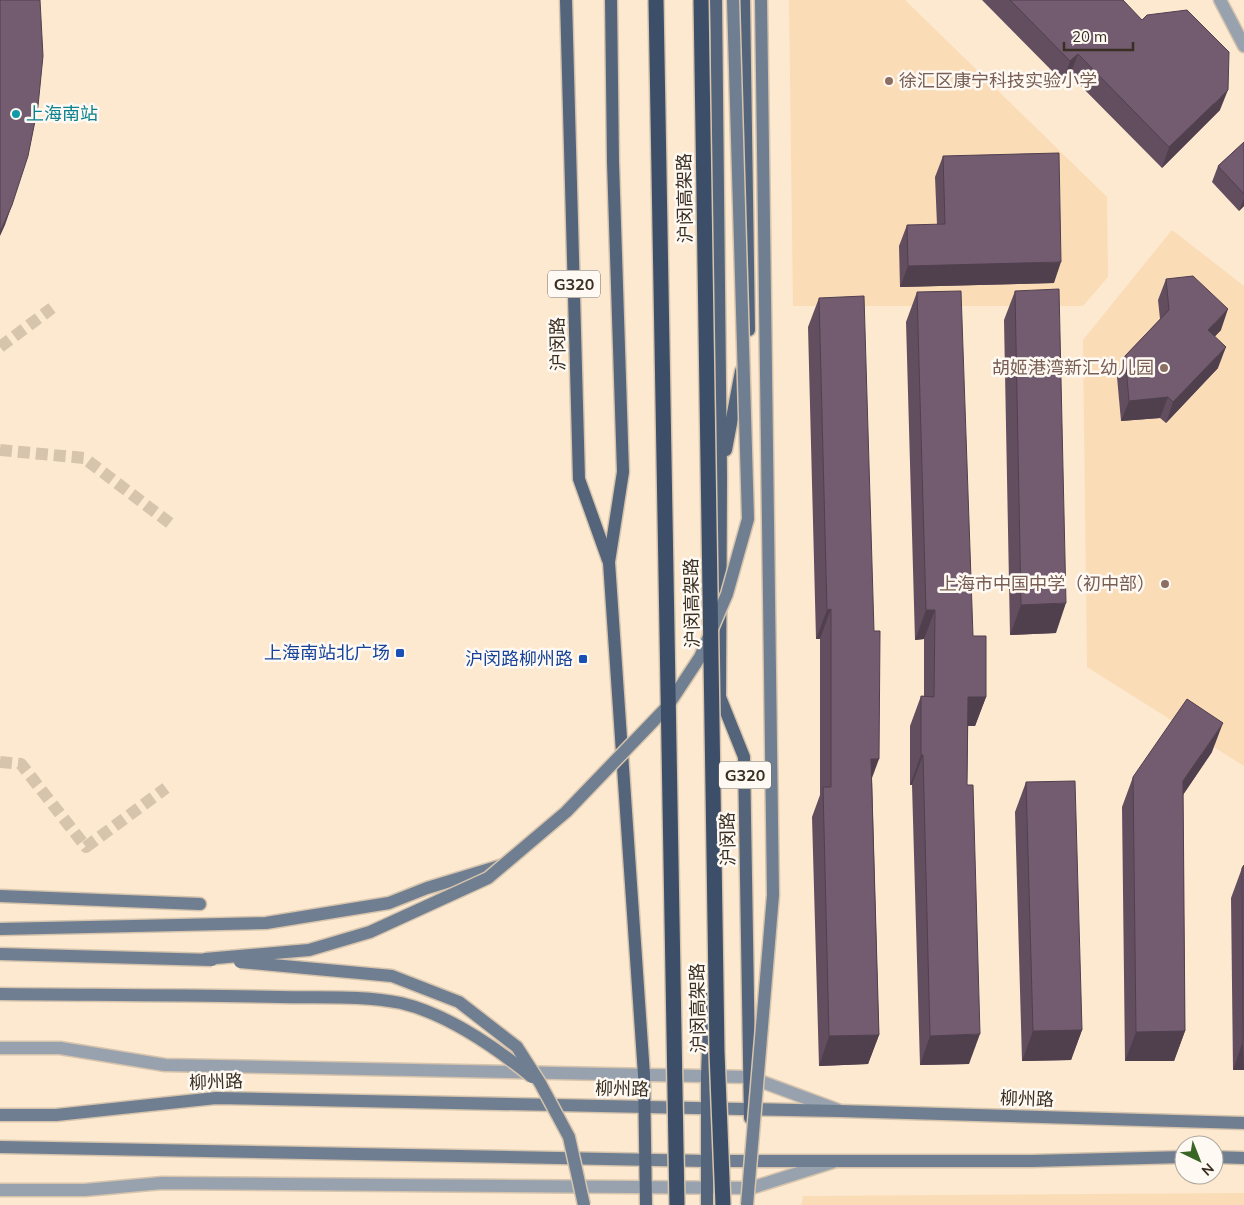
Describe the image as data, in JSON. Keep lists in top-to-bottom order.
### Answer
{
  "streets": {
    "highway": ["沪闵高架路"],
    "main road": ["G320", "沪闵路", "柳州路"]
  },
  "crossings": [
    ["沪闵路", "柳州路"]
  ],
  "places": {
    "other": [
      "徐汇区康宁科技实验小学",
      "上海南站",
      "胡姬港湾新汇幼儿园",
      "上海市中国中学（初中部）"
    ],
    "transit": ["上海南站北广场", "沪闵路柳州路"]
  },
  "scale_bar": "20 m",
  "north": "bottom right"
}
